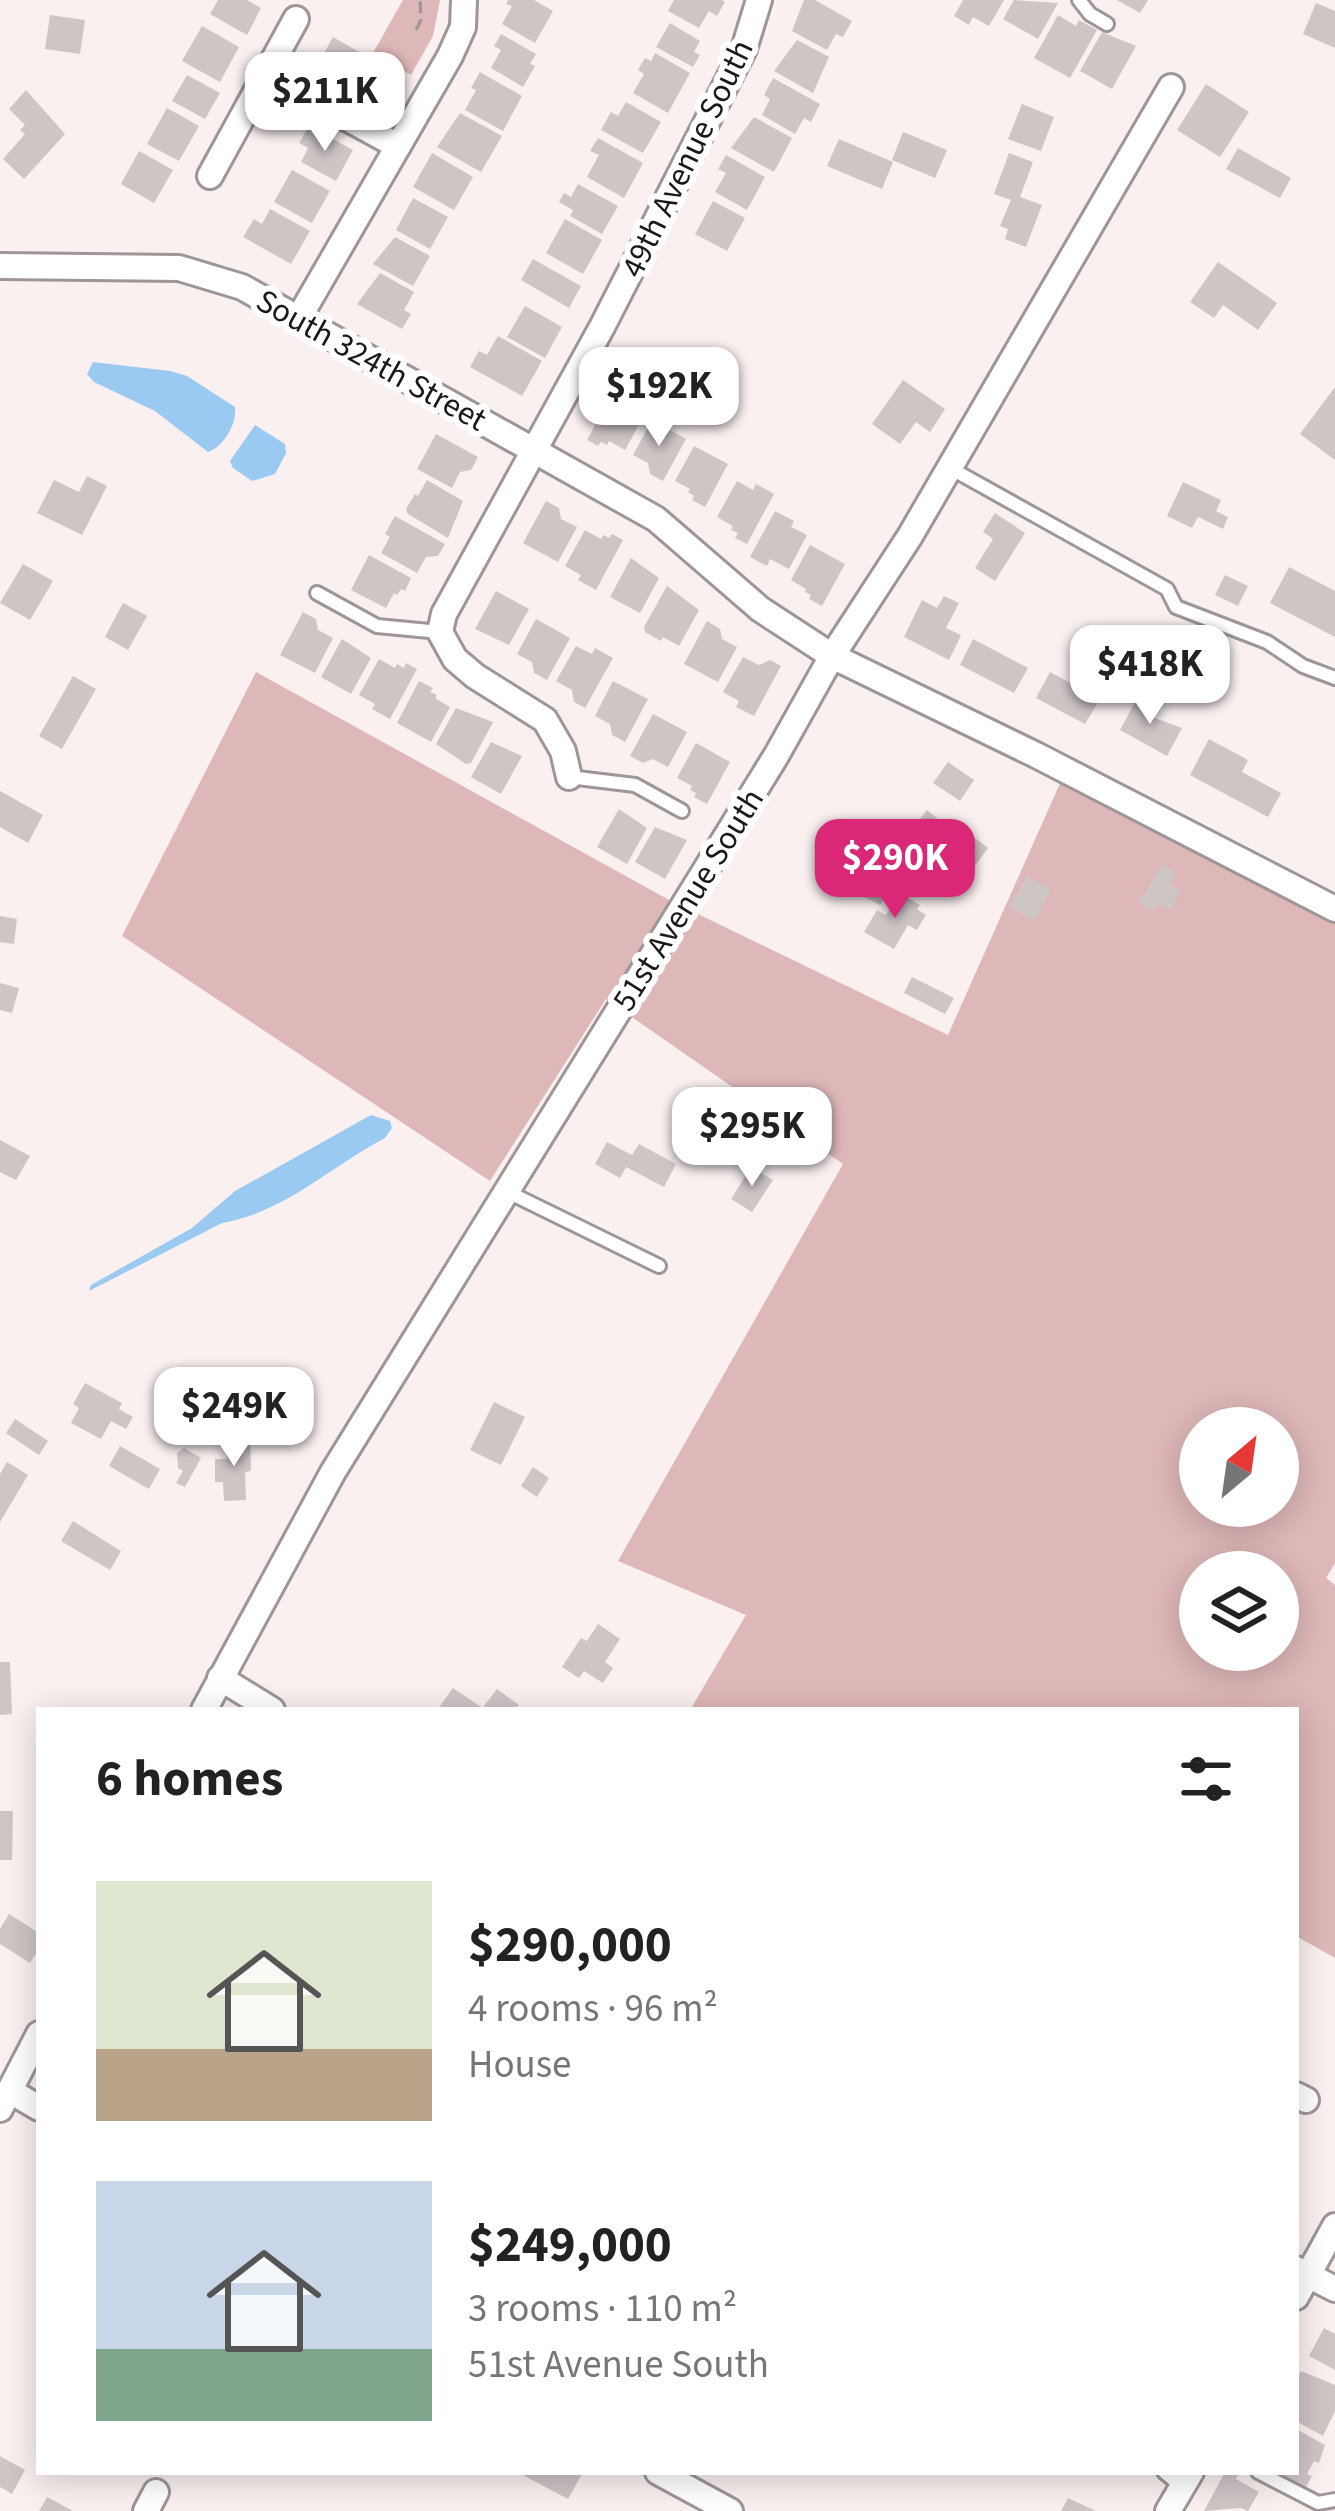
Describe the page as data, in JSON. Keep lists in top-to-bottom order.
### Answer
{
  "streets": {
    "street": ["49th Avenue South", "South 324th Street", "51st Avenue South"]
  },
  "crossings": [
    ["49th Avenue South", "South 324th Street"],
    ["South 324th Street", "51st Avenue South"]
  ],
  "north": "top right",
  "page": {
    "price": [
      "$211K",
      "$192K",
      "$418K",
      "$290K",
      "$295K",
      "$249K"
    ],
    "heading": "6 homes",
    "list": [
      {
        "name": "$290,000",
        "note": "4 rooms · 96 m² · House"
      },
      {
        "name": "$249,000",
        "note": "3 rooms · 110 m² · 51st Avenue South"
      }
    ]
  }
}
